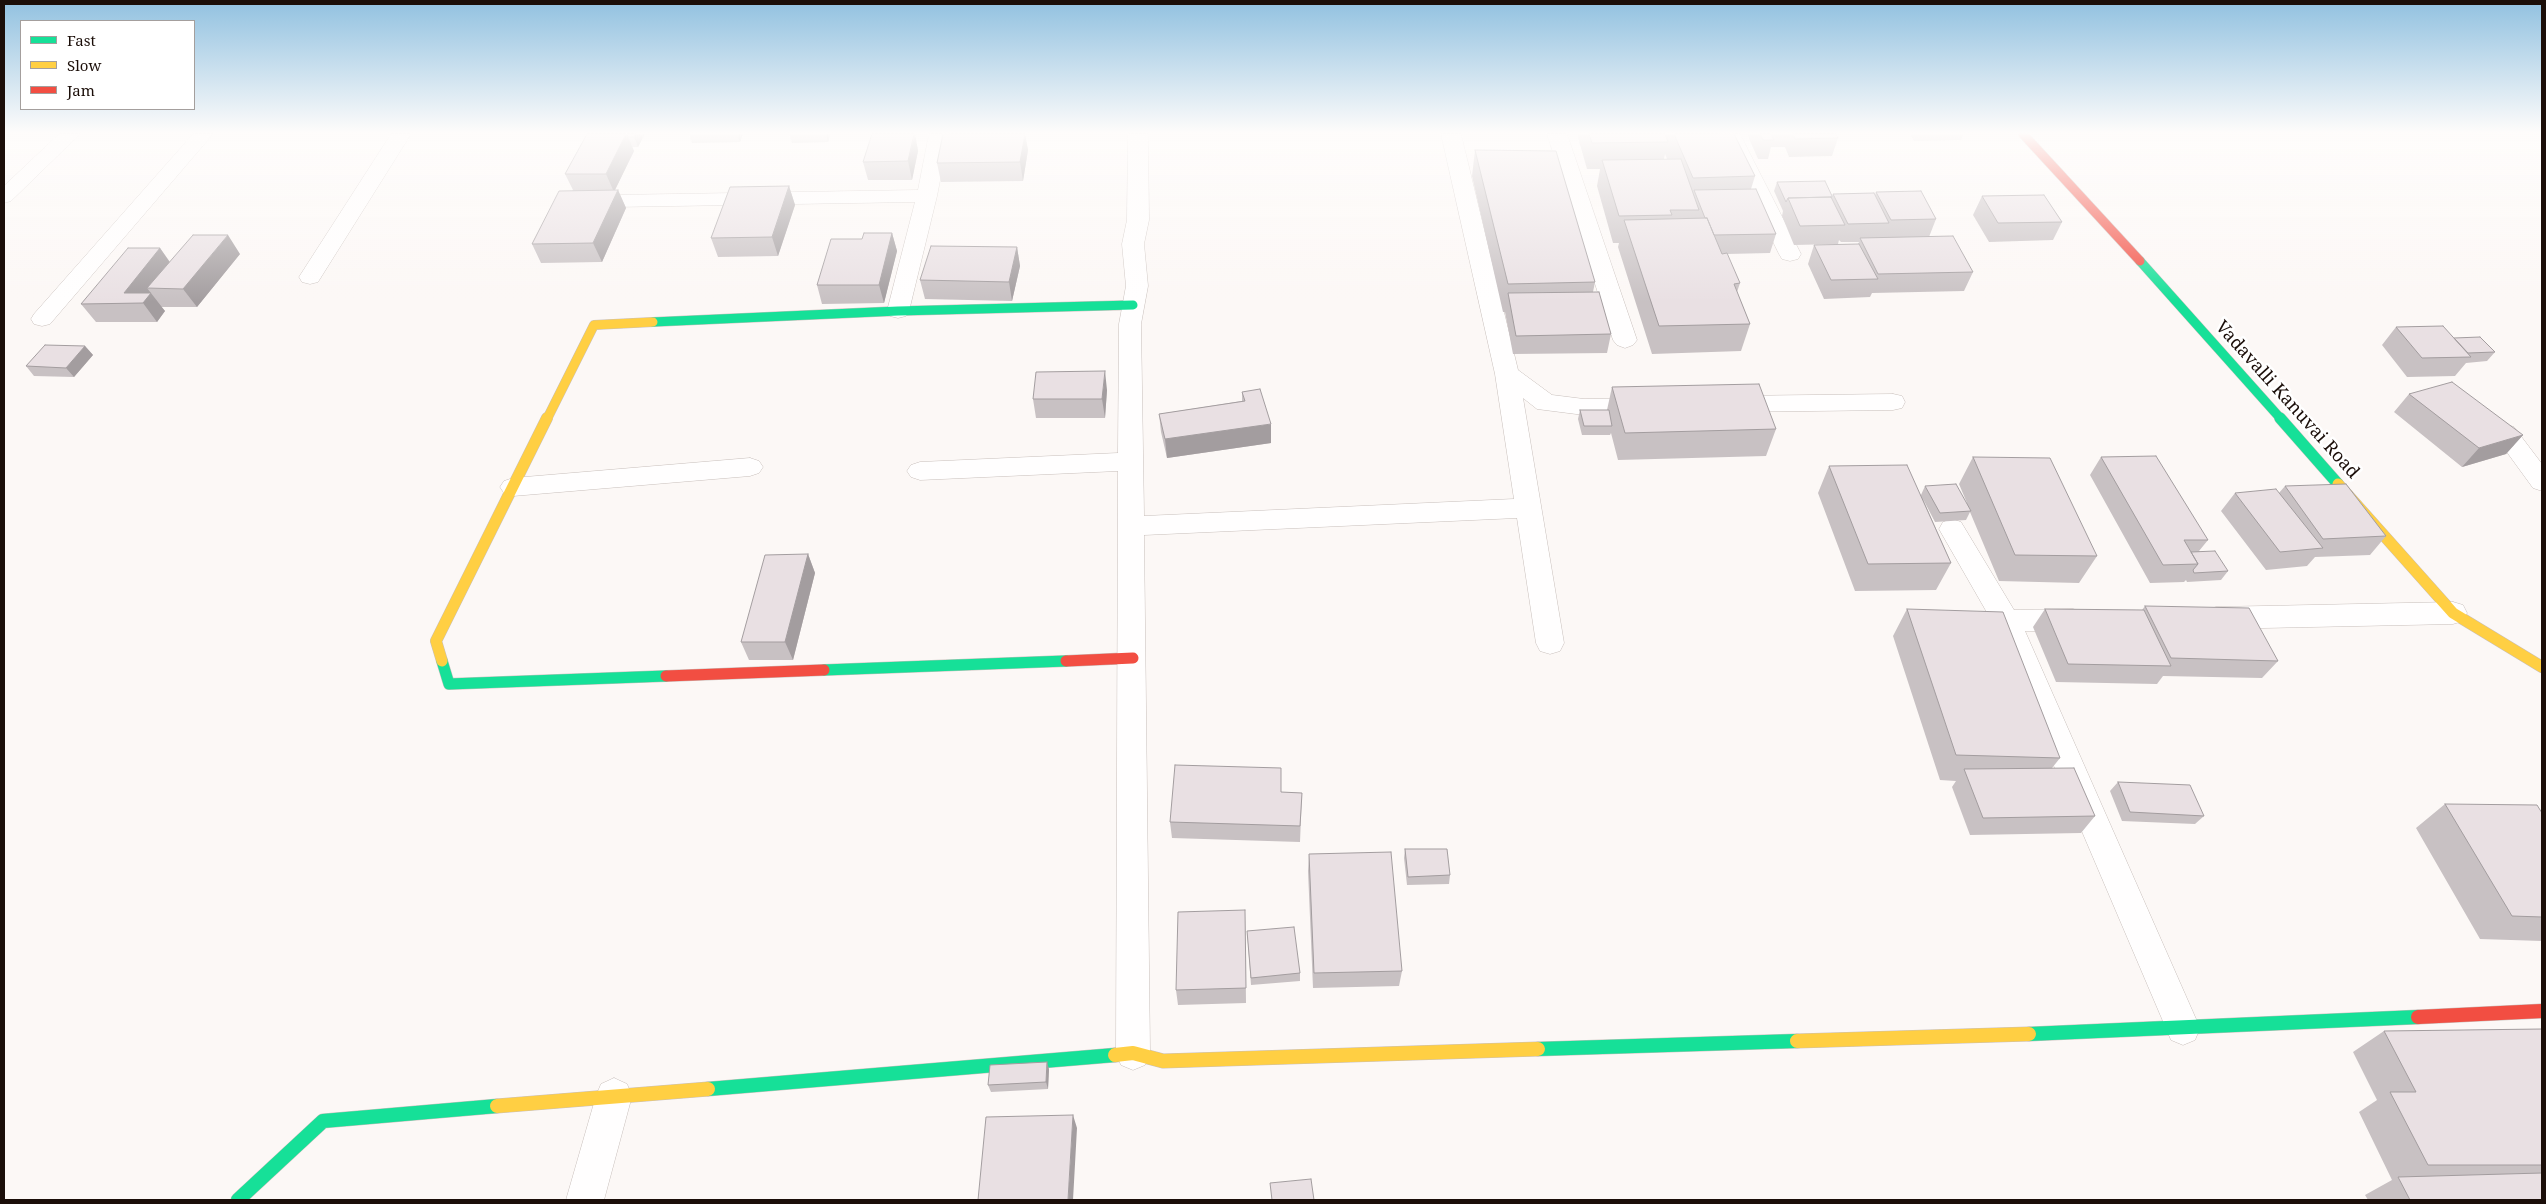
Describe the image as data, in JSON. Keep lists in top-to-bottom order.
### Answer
{
  "streets": {
    "street": ["Vadavalli Kanuvai Road"]
  },
  "legend": ["Fast", "Slow", "Jam"]
}
